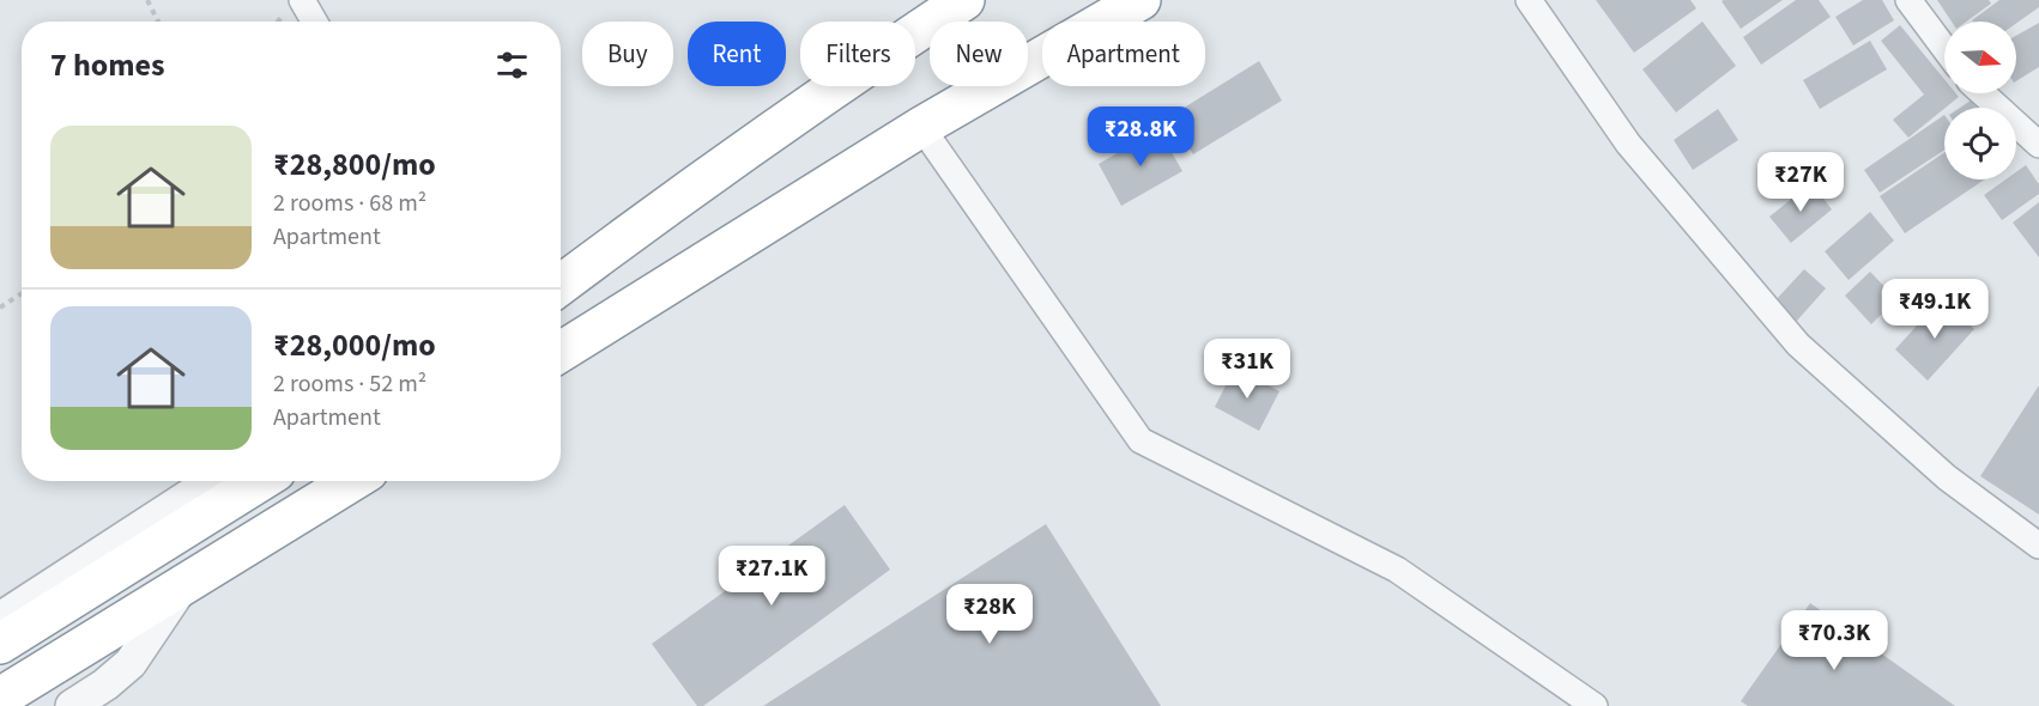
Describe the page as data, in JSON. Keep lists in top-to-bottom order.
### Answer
{
  "north": "right",
  "page": {
    "chip": [
      "Buy",
      "Rent",
      "Filters",
      "New",
      "Apartment"
    ],
    "heading": "7 homes",
    "price": [
      "₹28.8K",
      "₹27K",
      "₹49.1K",
      "₹31K",
      "₹27.1K",
      "₹28K",
      "₹70.3K"
    ],
    "list": [
      {
        "name": "₹28,800/mo",
        "note": "2 rooms · 68 m² · Apartment"
      },
      {
        "name": "₹28,000/mo",
        "note": "2 rooms · 52 m² · Apartment"
      }
    ]
  }
}
